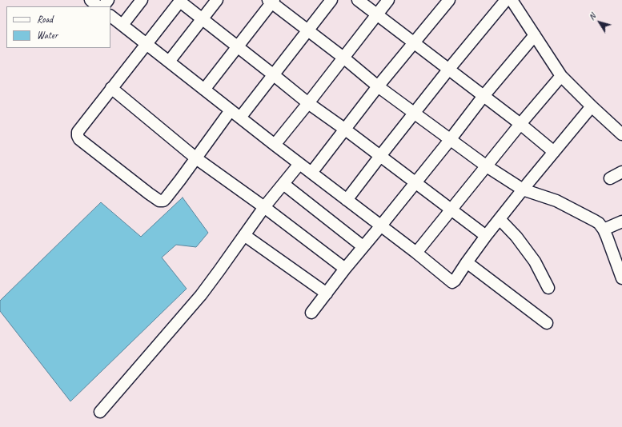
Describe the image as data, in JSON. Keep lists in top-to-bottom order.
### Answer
{
  "legend": ["Road", "Water"],
  "north": "top left"
}
